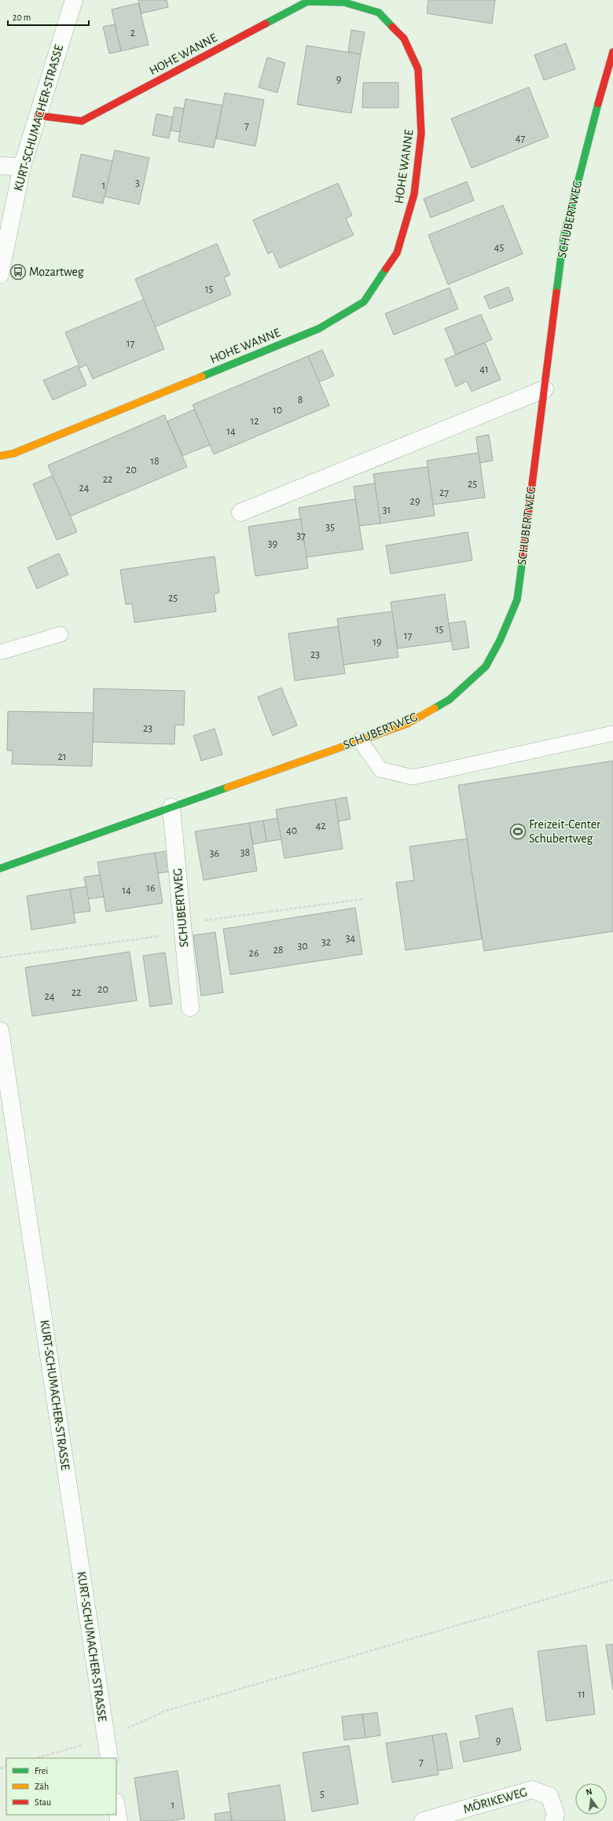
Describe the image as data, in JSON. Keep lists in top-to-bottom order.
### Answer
{
  "streets": {
    "street": [
      "HOHE WANNE",
      "KURT-SCHUMACHER-STRASSE",
      "SCHUBERTWEG",
      "MÖRIKEWEG"
    ]
  },
  "crossings": [
    ["HOHE WANNE", "KURT-SCHUMACHER-STRASSE"]
  ],
  "places": {
    "bus stop": ["Mozartweg"],
    "sports": ["Freizeit-Center Schubertweg"]
  },
  "house_numbers": [
    "2",
    "9",
    "7",
    "47",
    "3",
    "1",
    "45",
    "15",
    "17",
    "41",
    "8",
    "10",
    "12",
    "14",
    "18",
    "20",
    "22",
    "25",
    "24",
    "27",
    "29",
    "31",
    "35",
    "37",
    "39",
    "25",
    "15",
    "17",
    "19",
    "23",
    "23",
    "21",
    "42",
    "40",
    "38",
    "36",
    "16",
    "14",
    "34",
    "32",
    "30",
    "28",
    "26",
    "20",
    "22",
    "24",
    "11",
    "9",
    "7",
    "5",
    "1"
  ],
  "legend": ["Frei", "Zäh", "Stau"],
  "scale_bar": "20 m",
  "north": "top"
}
